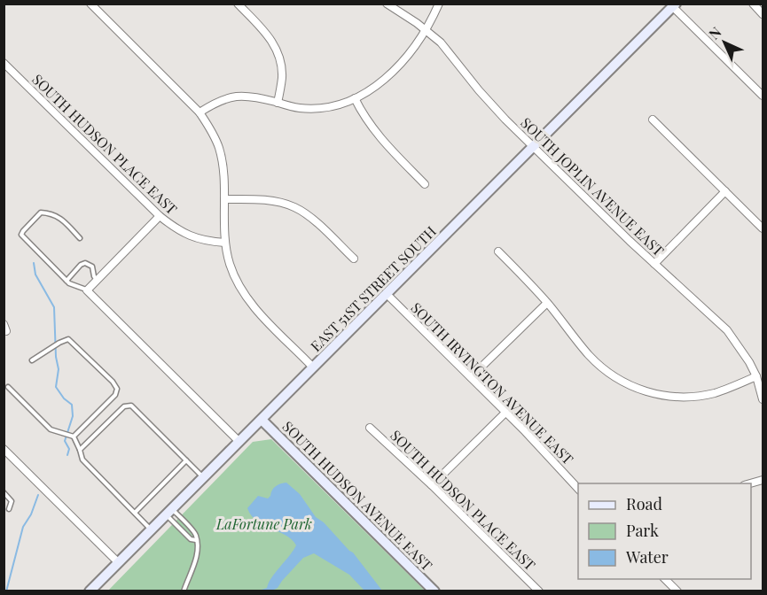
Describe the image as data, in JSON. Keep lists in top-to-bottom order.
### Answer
{
  "streets": {
    "main road": ["EAST 51ST STREET SOUTH", "SOUTH HUDSON AVENUE EAST"],
    "street": ["SOUTH HUDSON PLACE EAST", "SOUTH JOPLIN AVENUE EAST", "SOUTH IRVINGTON AVENUE EAST"]
  },
  "crossings": [
    ["SOUTH JOPLIN AVENUE EAST", "EAST 51ST STREET SOUTH"],
    ["EAST 51ST STREET SOUTH", "SOUTH IRVINGTON AVENUE EAST"],
    ["EAST 51ST STREET SOUTH", "SOUTH HUDSON AVENUE EAST"]
  ],
  "parks": ["LaFortune Park"],
  "legend": ["Road", "Park", "Water"],
  "north": "top left"
}
